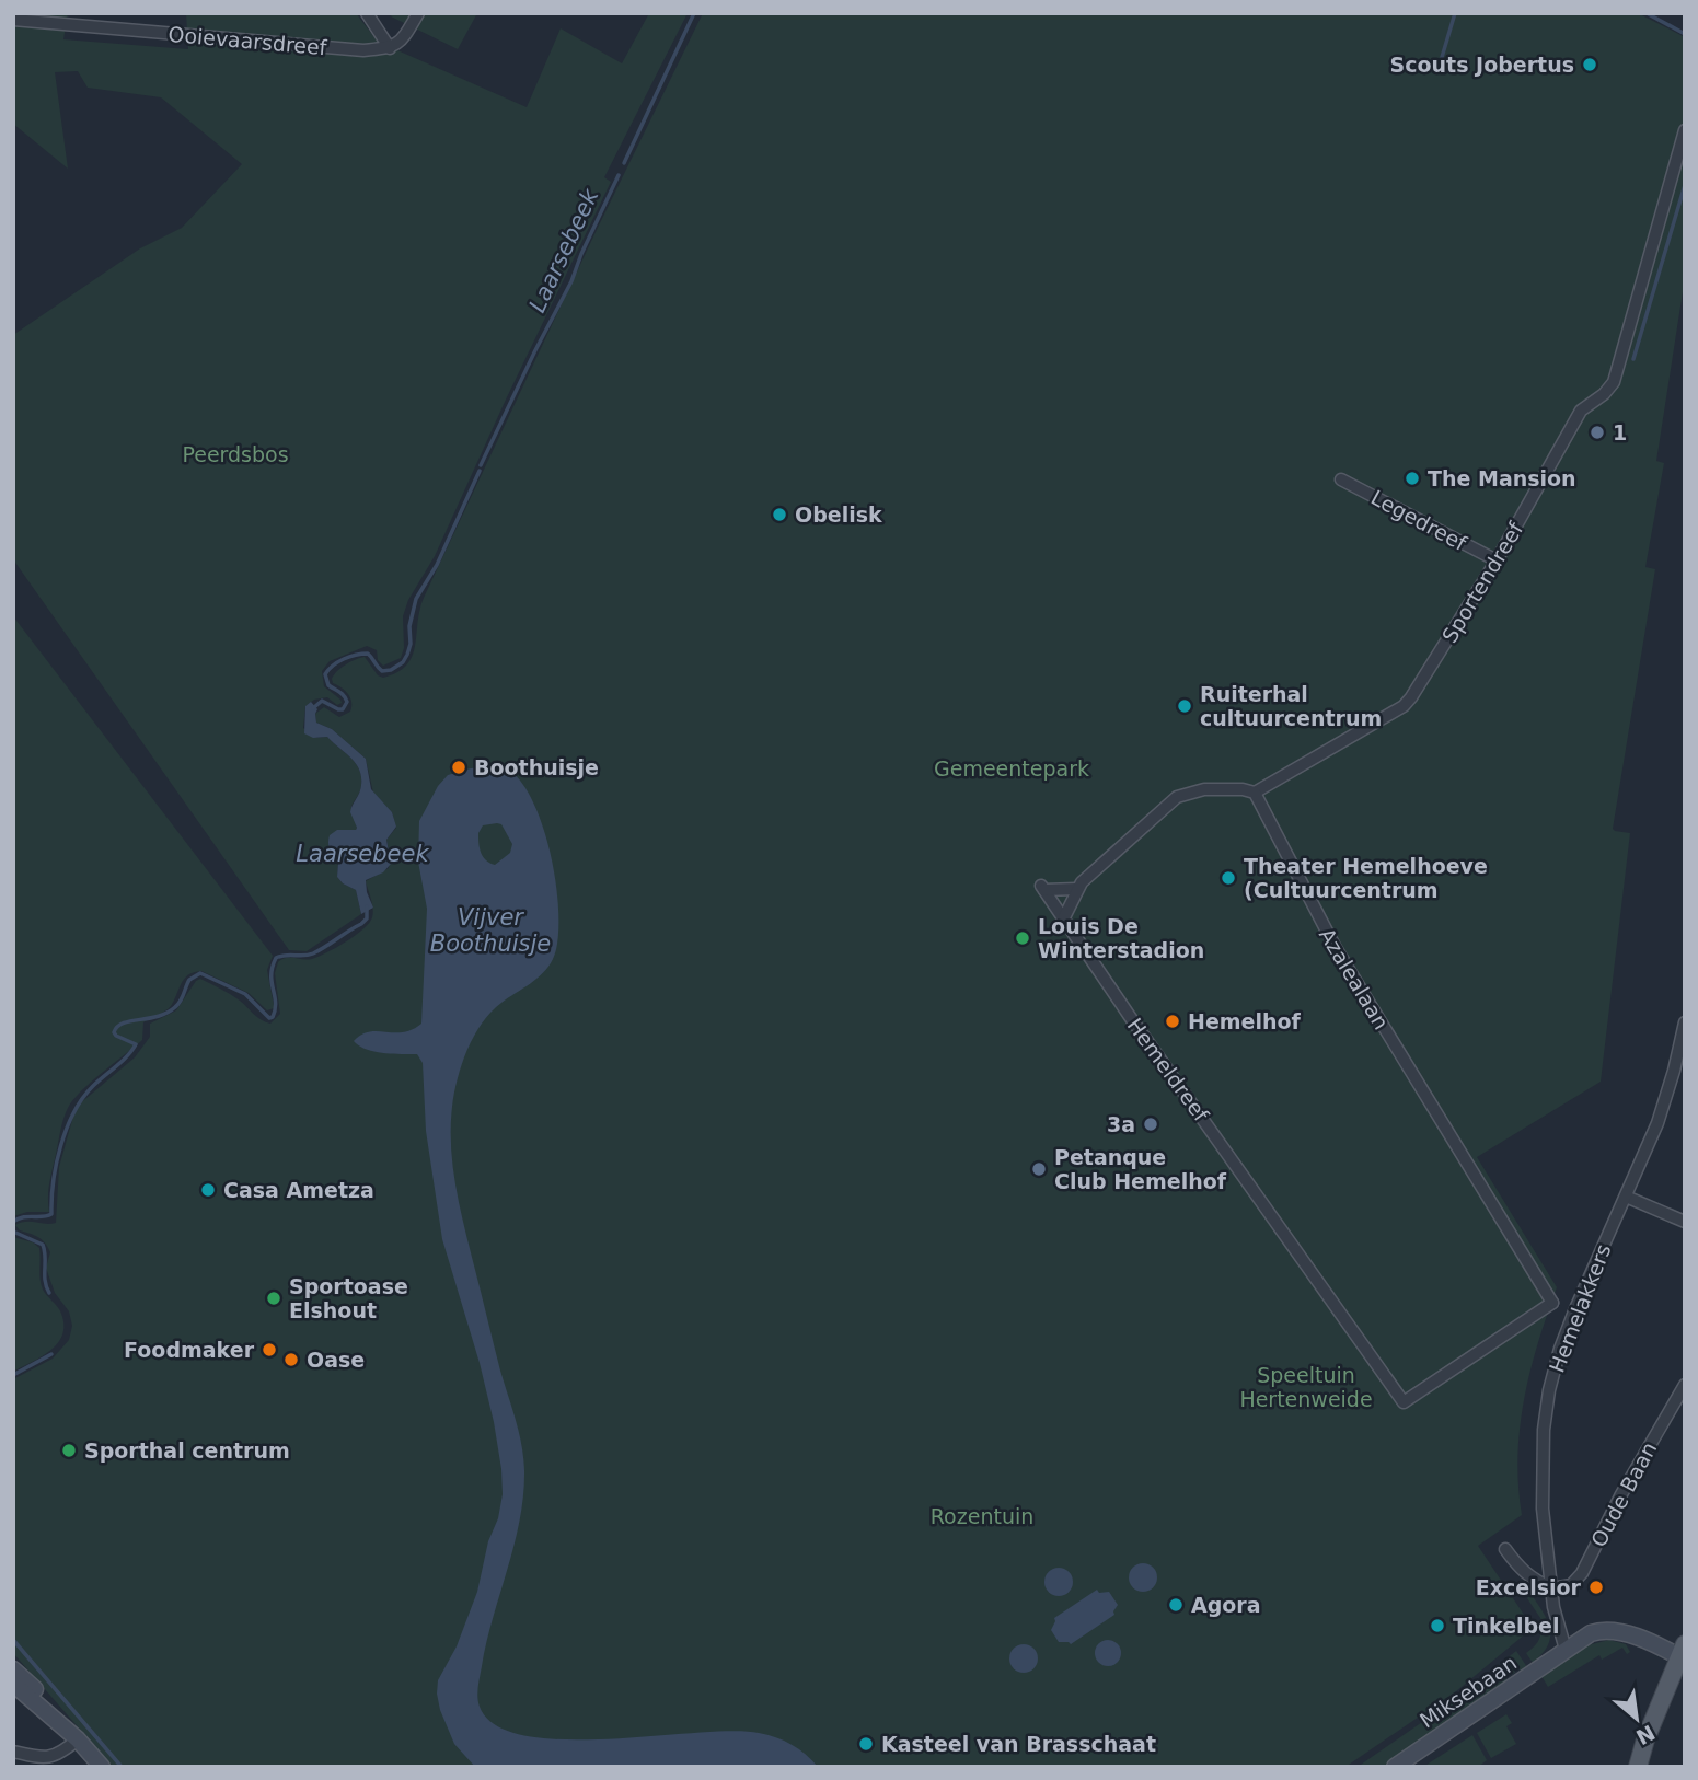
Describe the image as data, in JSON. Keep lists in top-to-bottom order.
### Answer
{
  "streets": {
    "main road": ["Miksebaan"],
    "street": [
      "Ooievaarsdreef",
      "Legedreef",
      "Sportendreef",
      "Azalealaan",
      "Hemeldreef",
      "Hemelakkers",
      "Oude Baan"
    ]
  },
  "crossings": [
    ["Legedreef", "Sportendreef"],
    ["Sportendreef", "Azalealaan"],
    ["Azalealaan", "Hemeldreef"],
    ["Hemelakkers", "Oude Baan"],
    ["Hemelakkers", "Miksebaan"]
  ],
  "water": ["Laarsebeek", "Vijver Boothuisje"],
  "parks": [
    "Peerdsbos",
    "Gemeentepark",
    "Speeltuin Hertenweide",
    "Rozentuin"
  ],
  "places": [
    "Scouts Jobertus",
    "1",
    "The Mansion",
    "Obelisk",
    "Ruiterhal cultuurcentrum",
    "Boothuisje",
    "Theater Hemelhoeve (Cultuurcentrum",
    "Louis De Winterstadion",
    "Hemelhof",
    "3a",
    "Petanque Club Hemelhof",
    "Casa Ametza",
    "Sportoase Elshout",
    "Foodmaker",
    "Oase",
    "Sporthal centrum",
    "Excelsior",
    "Agora",
    "Tinkelbel",
    "Kasteel van Brasschaat"
  ],
  "north": "bottom right"
}
